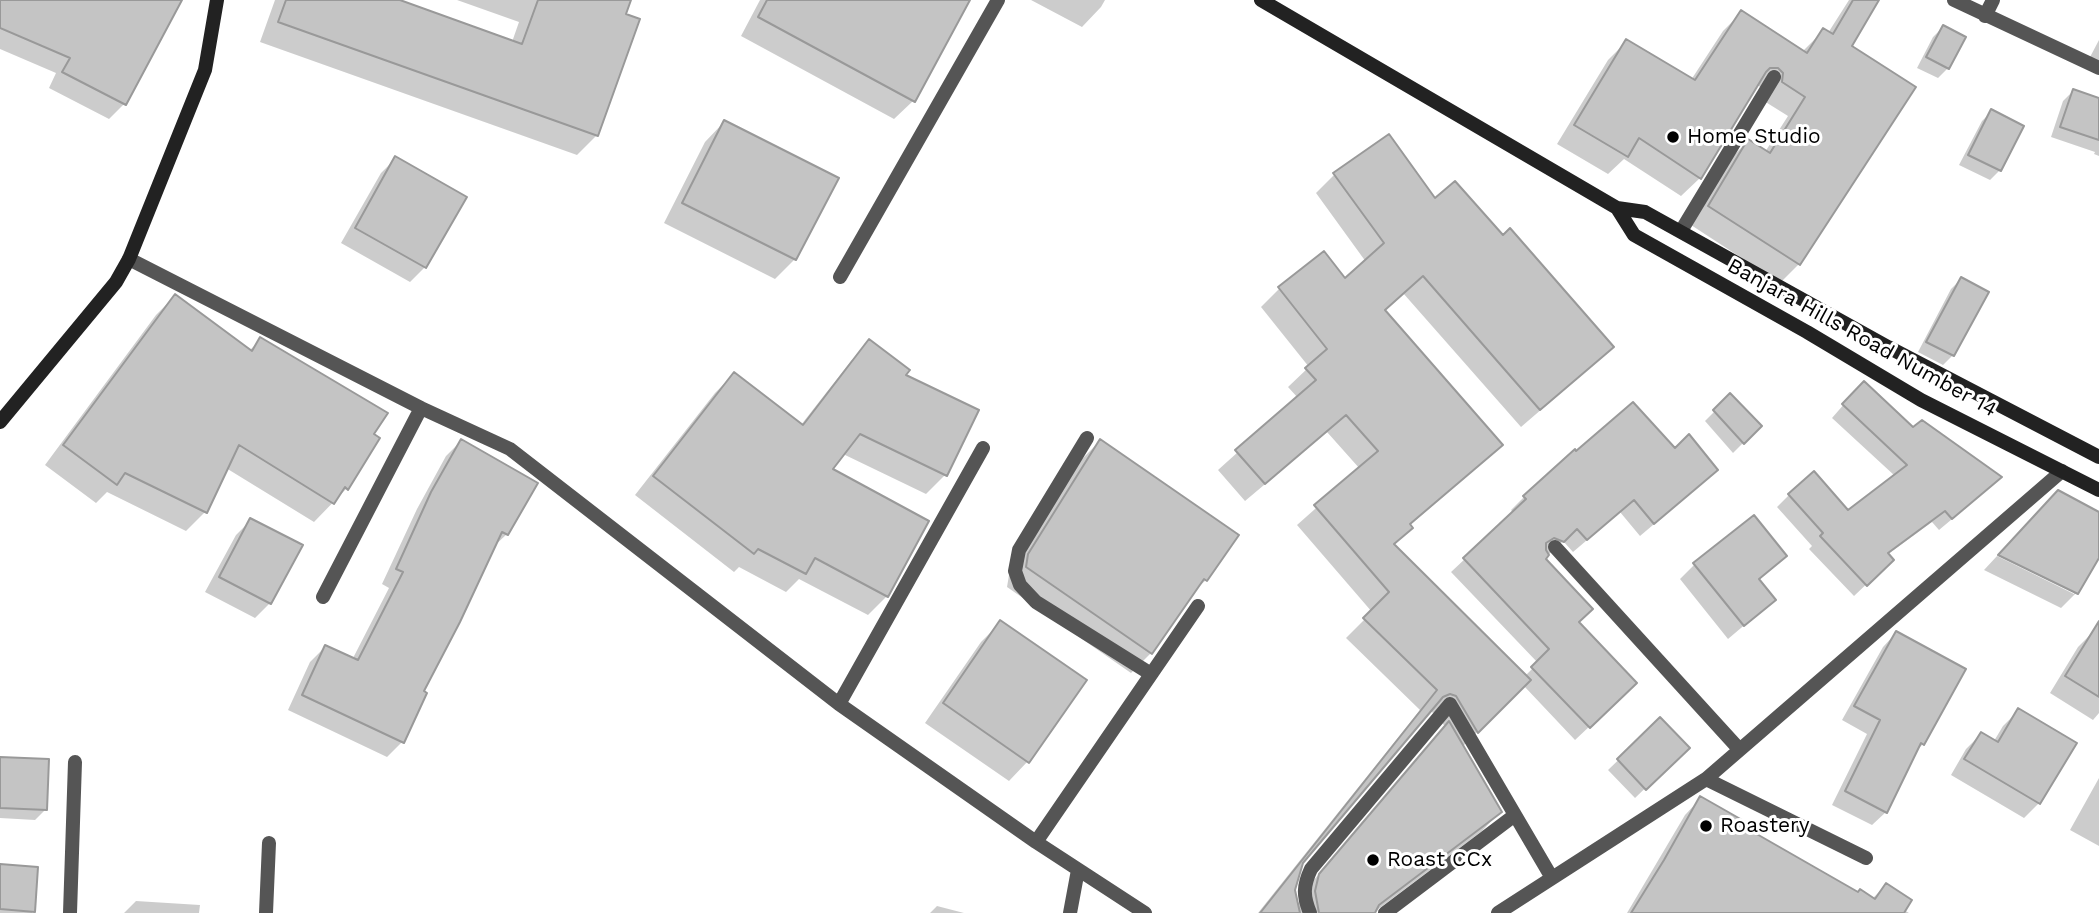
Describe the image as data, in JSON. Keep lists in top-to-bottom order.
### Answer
{
  "streets": {
    "street": ["Banjara Hills Road Number 14"]
  },
  "places": ["Home Studio", "Roastery", "Roast CCx"]
}
